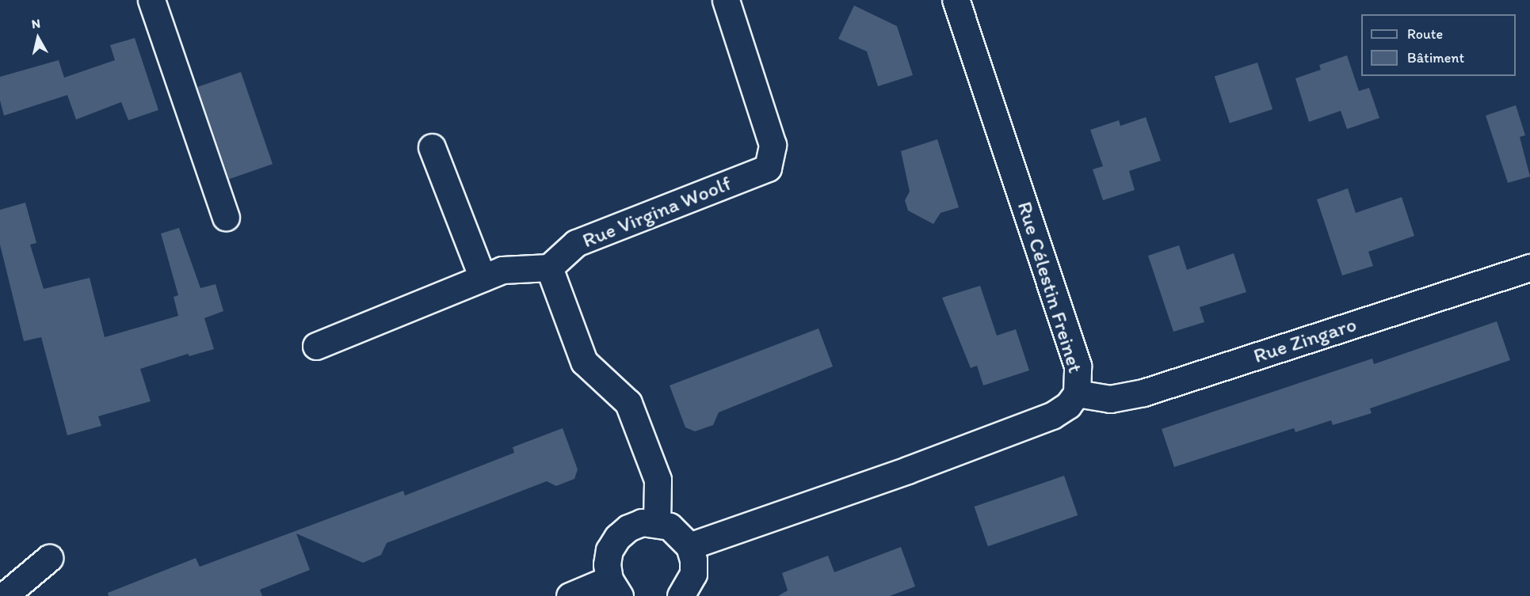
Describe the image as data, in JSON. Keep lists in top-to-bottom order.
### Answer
{
  "streets": {
    "street": ["Rue Virgina Woolf", "Rue Célestin Freinet", "Rue Zingaro"]
  },
  "crossings": [
    ["Rue Célestin Freinet", "Rue Zingaro"]
  ],
  "legend": ["Route", "Bâtiment"],
  "north": "top"
}
